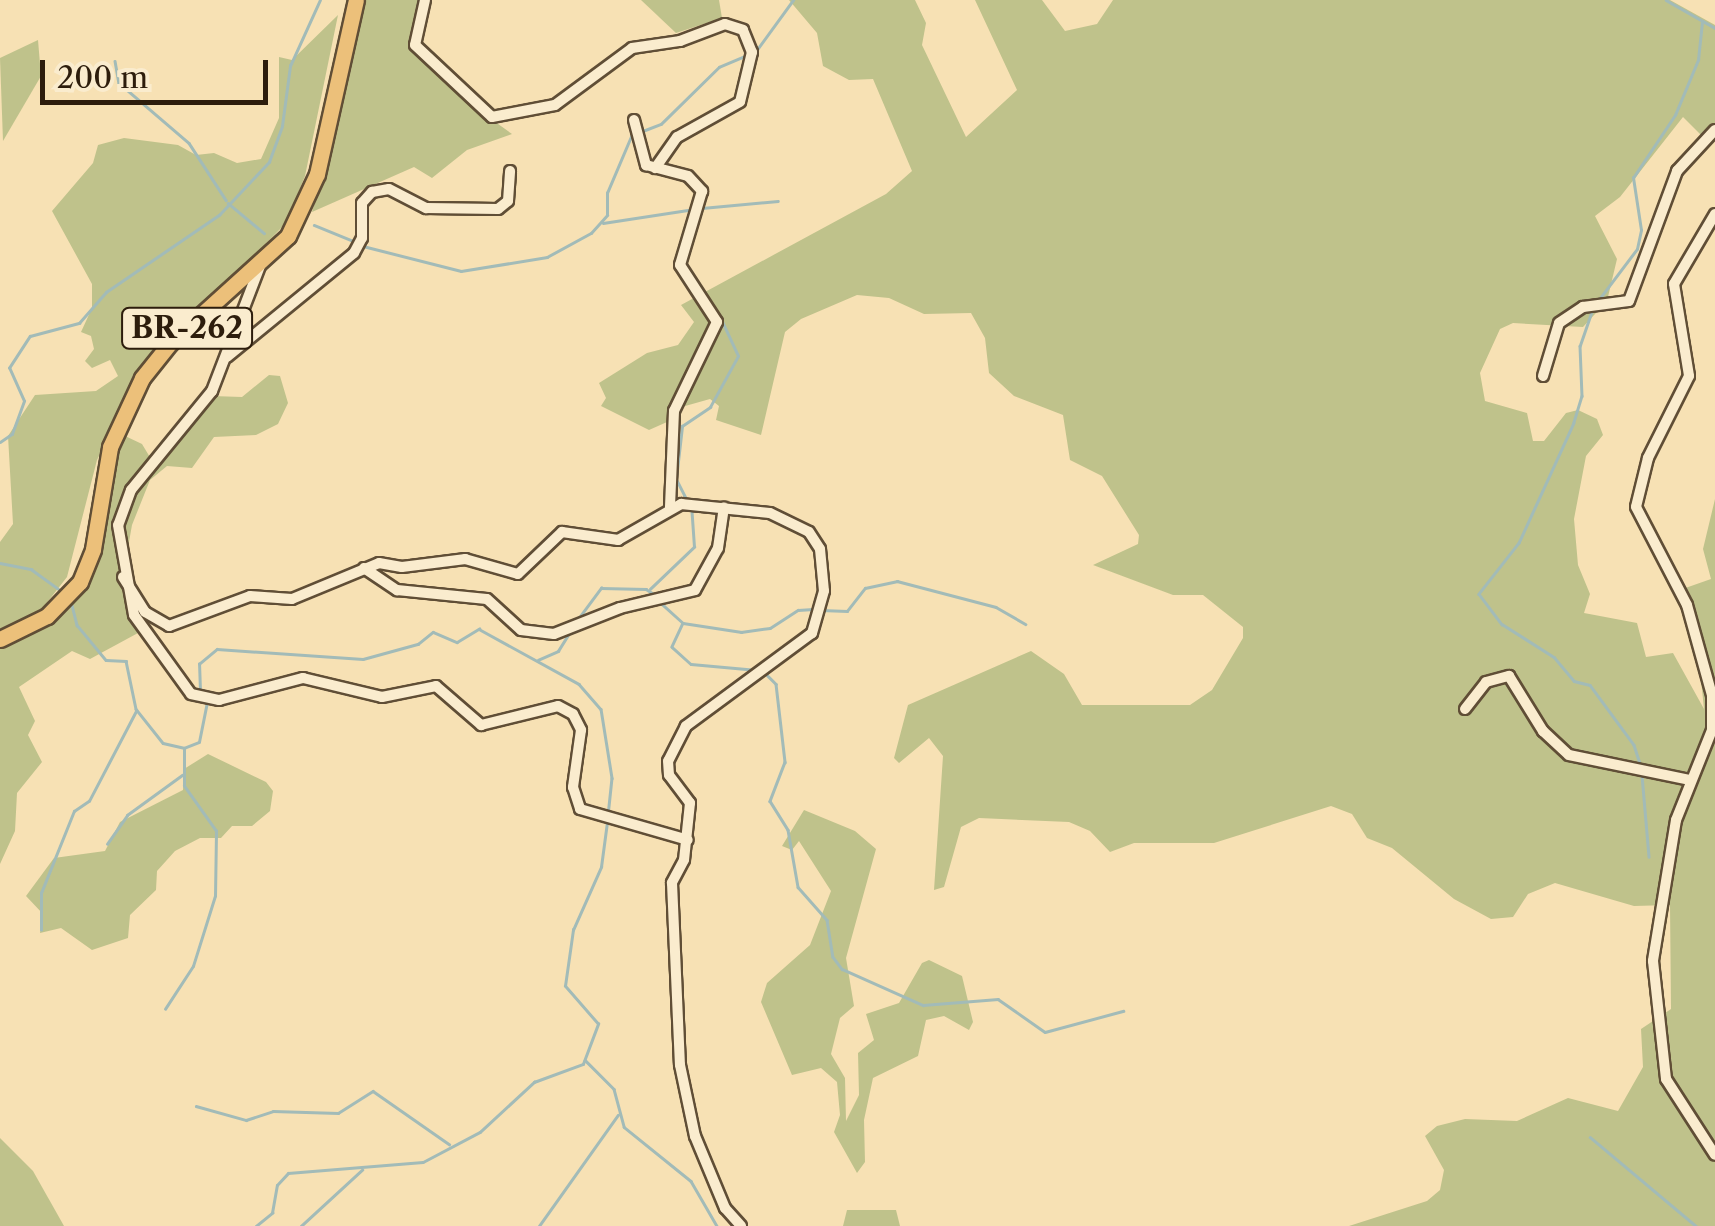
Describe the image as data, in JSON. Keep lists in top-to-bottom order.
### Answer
{
  "streets": {
    "highway": ["BR-262"]
  },
  "scale_bar": "200 m"
}
